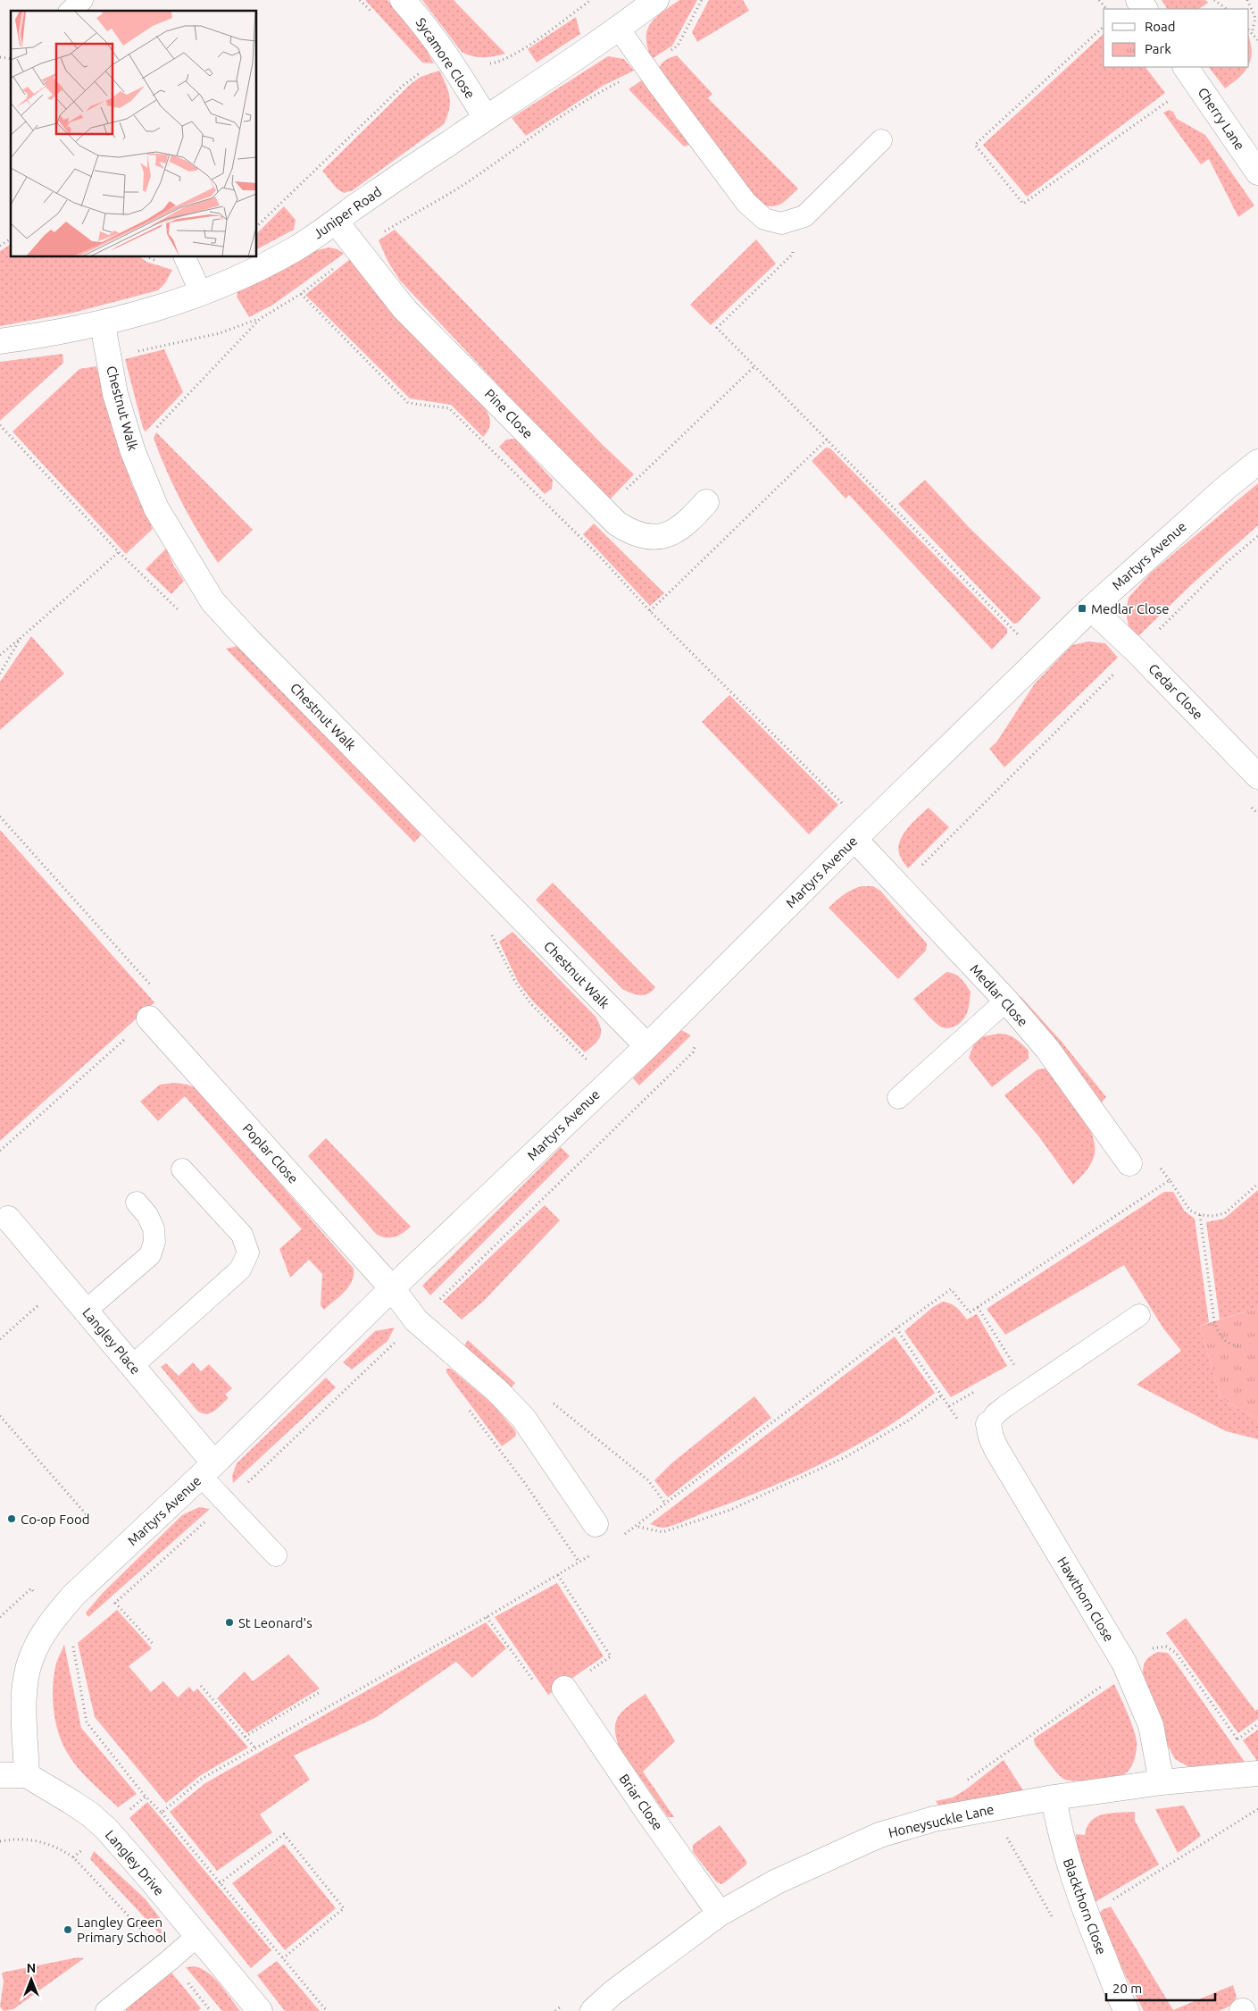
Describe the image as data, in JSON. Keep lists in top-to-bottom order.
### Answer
{
  "streets": {
    "street": [
      "Sycamore Close",
      "Cherry Lane",
      "Juniper Road",
      "Chestnut Walk",
      "Pine Close",
      "Martyrs Avenue",
      "Cedar Close",
      "Medlar Close",
      "Poplar Close",
      "Langley Place",
      "Hawthorn Close",
      "Briar Close",
      "Honeysuckle Lane",
      "Langley Drive",
      "Blackthorn Close"
    ]
  },
  "crossings": [
    ["Sycamore Close", "Juniper Road"],
    ["Juniper Road", "Chestnut Walk"],
    ["Juniper Road", "Pine Close"],
    ["Chestnut Walk", "Martyrs Avenue"],
    ["Martyrs Avenue", "Cedar Close"],
    ["Martyrs Avenue", "Medlar Close"],
    ["Martyrs Avenue", "Poplar Close"],
    ["Martyrs Avenue", "Langley Place"],
    ["Martyrs Avenue", "Langley Drive"],
    ["Hawthorn Close", "Honeysuckle Lane"],
    ["Briar Close", "Honeysuckle Lane"],
    ["Honeysuckle Lane", "Blackthorn Close"]
  ],
  "places": {
    "transit": ["Medlar Close"],
    "other": ["Co-op Food", "St Leonard's", "Langley Green Primary School"]
  },
  "legend": ["Road", "Park"],
  "scale_bar": "20 m",
  "north": "top"
}
